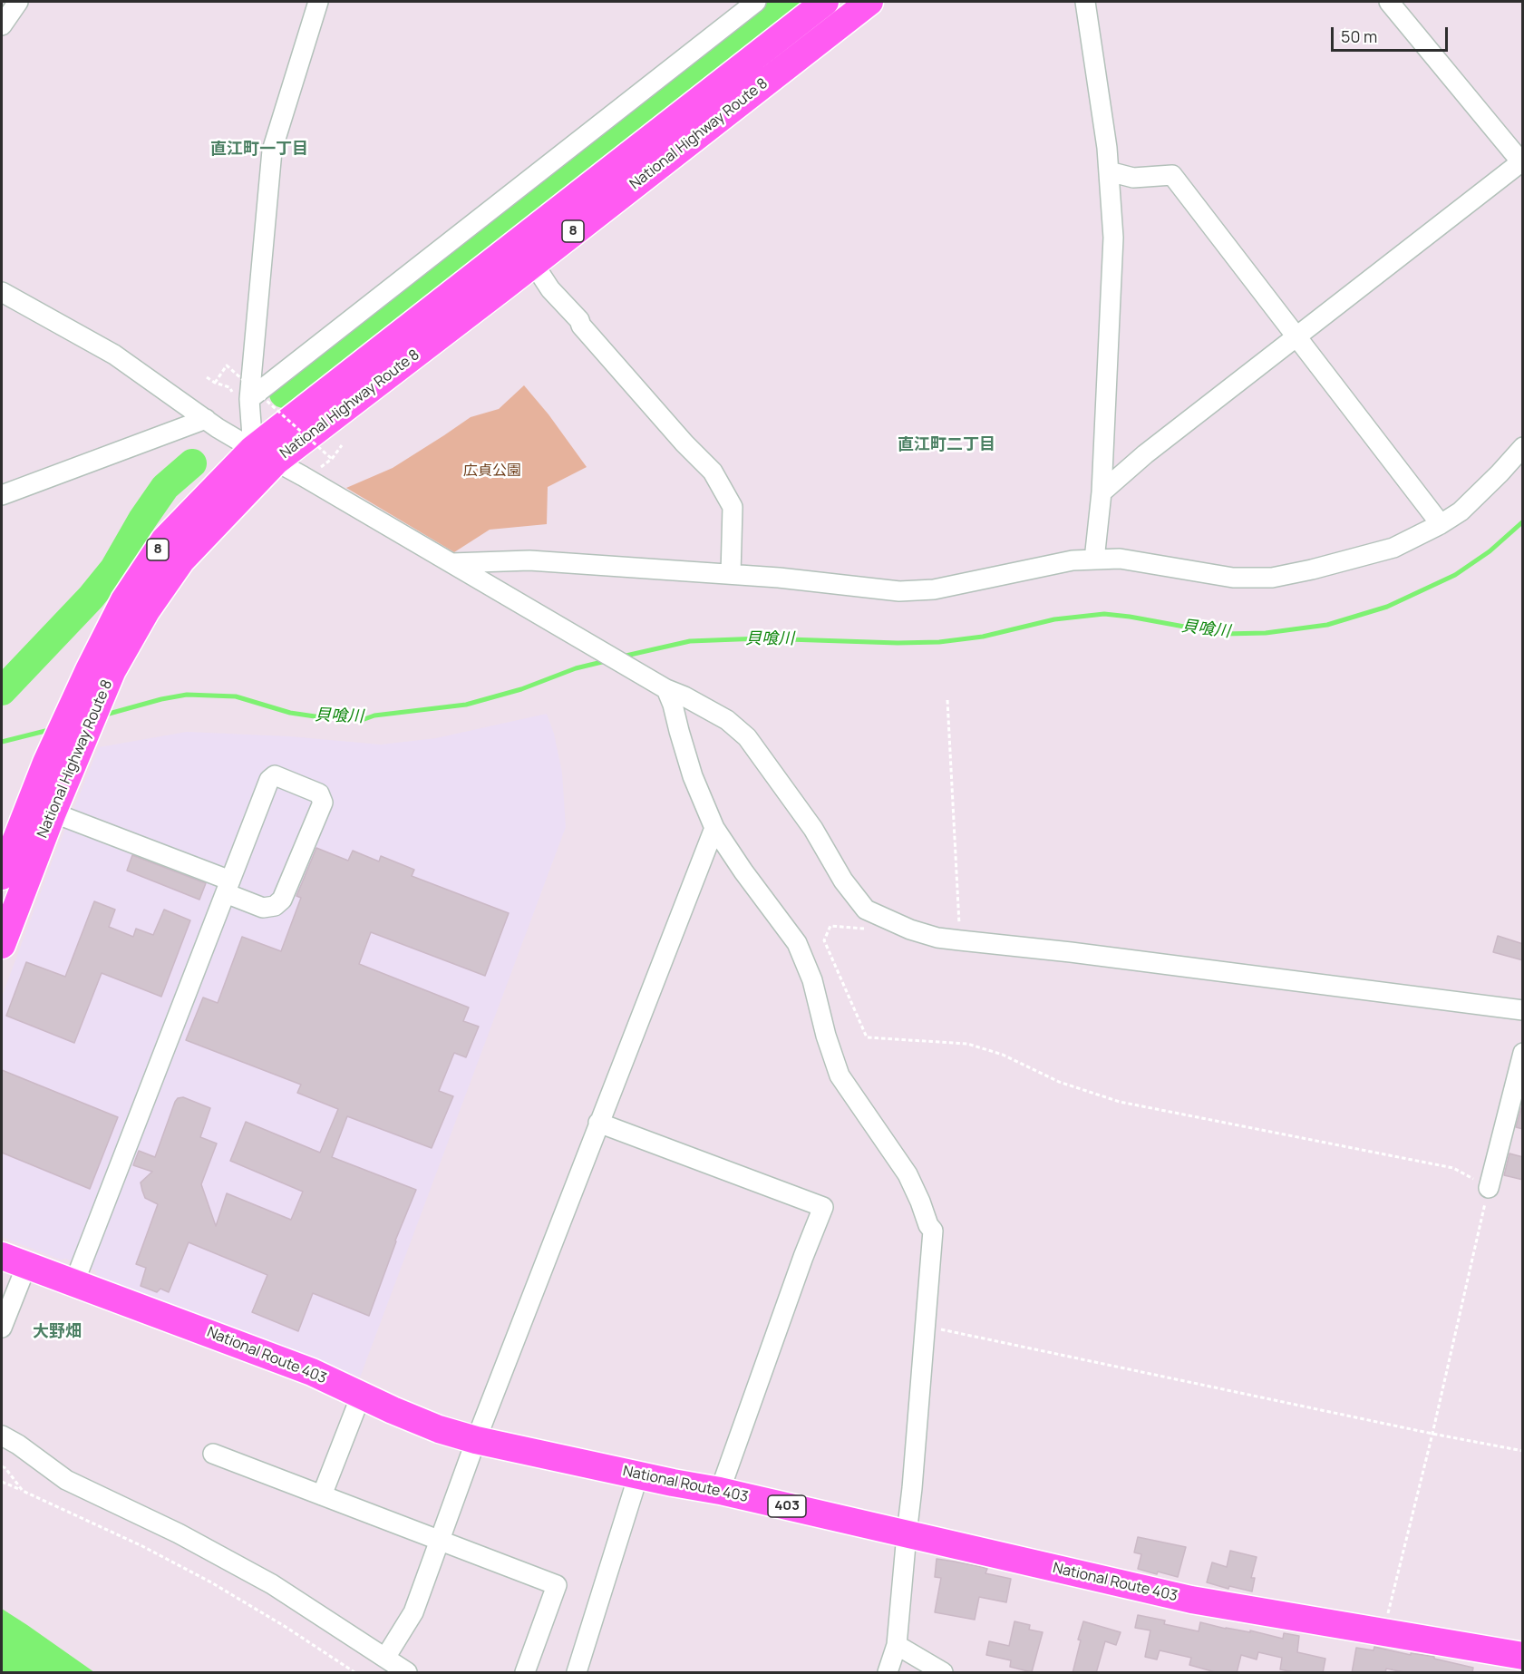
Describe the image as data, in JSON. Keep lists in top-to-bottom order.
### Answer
{
  "streets": {
    "highway": [
      "National Highway Route 8",
      "8",
      "National Route 403",
      "403"
    ]
  },
  "districts": ["直江町一丁目", "直江町二丁目", "大野畑"],
  "water": ["貝喰川"],
  "parks": ["広貞公園"],
  "scale_bar": "50 m"
}
